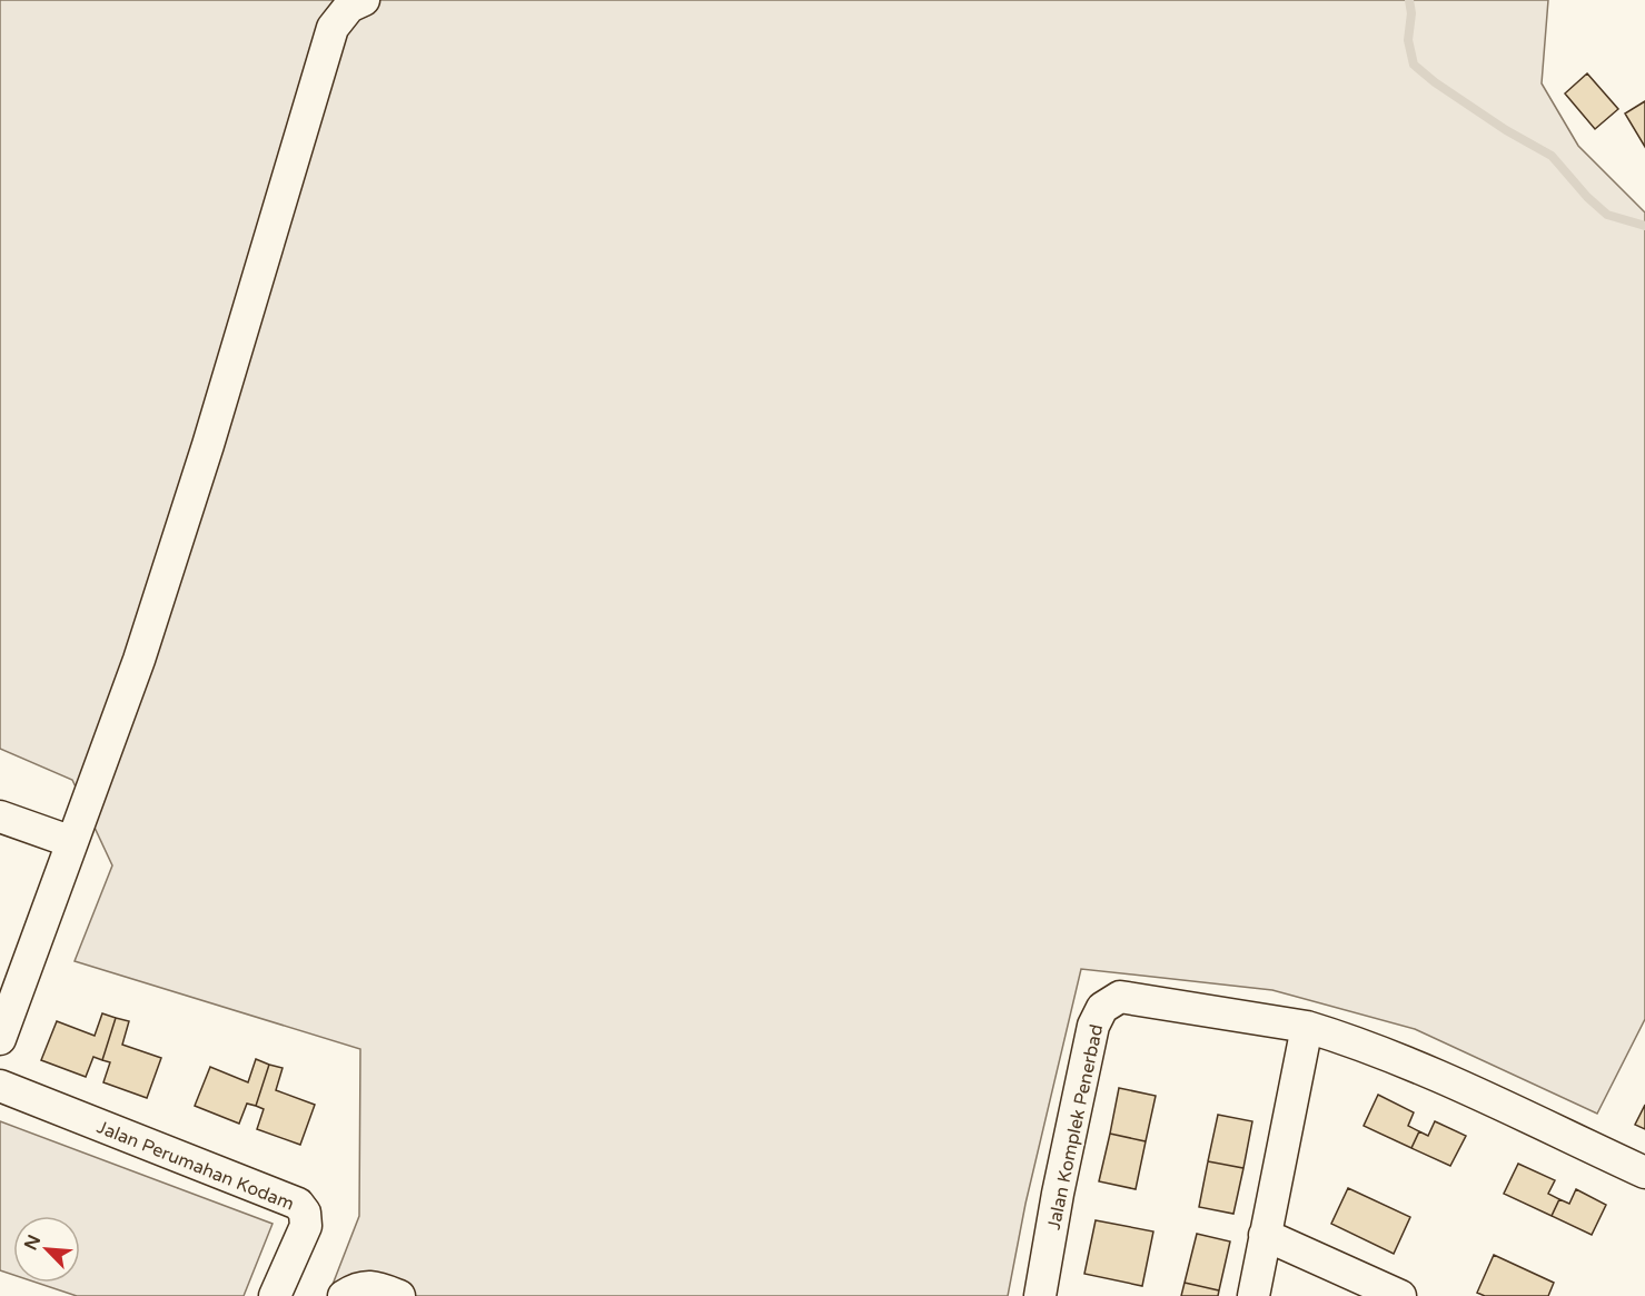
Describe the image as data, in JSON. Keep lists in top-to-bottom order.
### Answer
{
  "streets": {
    "street": ["Jalan Komplek Penerbad", "Jalan Perumahan Kodam"]
  },
  "north": "top left"
}
